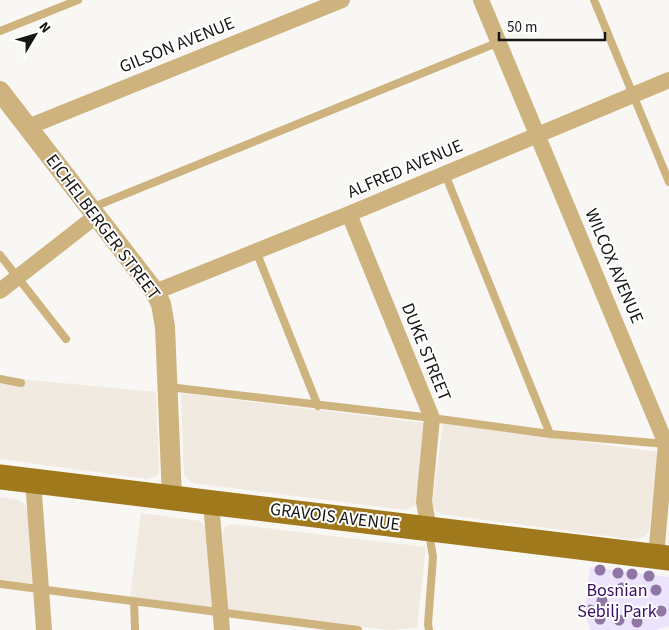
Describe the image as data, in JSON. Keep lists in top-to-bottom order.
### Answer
{
  "streets": {
    "main road": ["GRAVOIS AVENUE"],
    "street": [
      "GILSON AVENUE",
      "ALFRED AVENUE",
      "EICHELBERGER STREET",
      "WILCOX AVENUE",
      "DUKE STREET"
    ]
  },
  "crossings": [
    ["GILSON AVENUE", "EICHELBERGER STREET"],
    ["ALFRED AVENUE", "EICHELBERGER STREET"],
    ["ALFRED AVENUE", "WILCOX AVENUE"],
    ["ALFRED AVENUE", "DUKE STREET"],
    ["EICHELBERGER STREET", "GRAVOIS AVENUE"],
    ["WILCOX AVENUE", "GRAVOIS AVENUE"],
    ["DUKE STREET", "GRAVOIS AVENUE"]
  ],
  "parks": ["Bosnian Sebilj Park"],
  "scale_bar": "50 m",
  "north": "top right"
}
